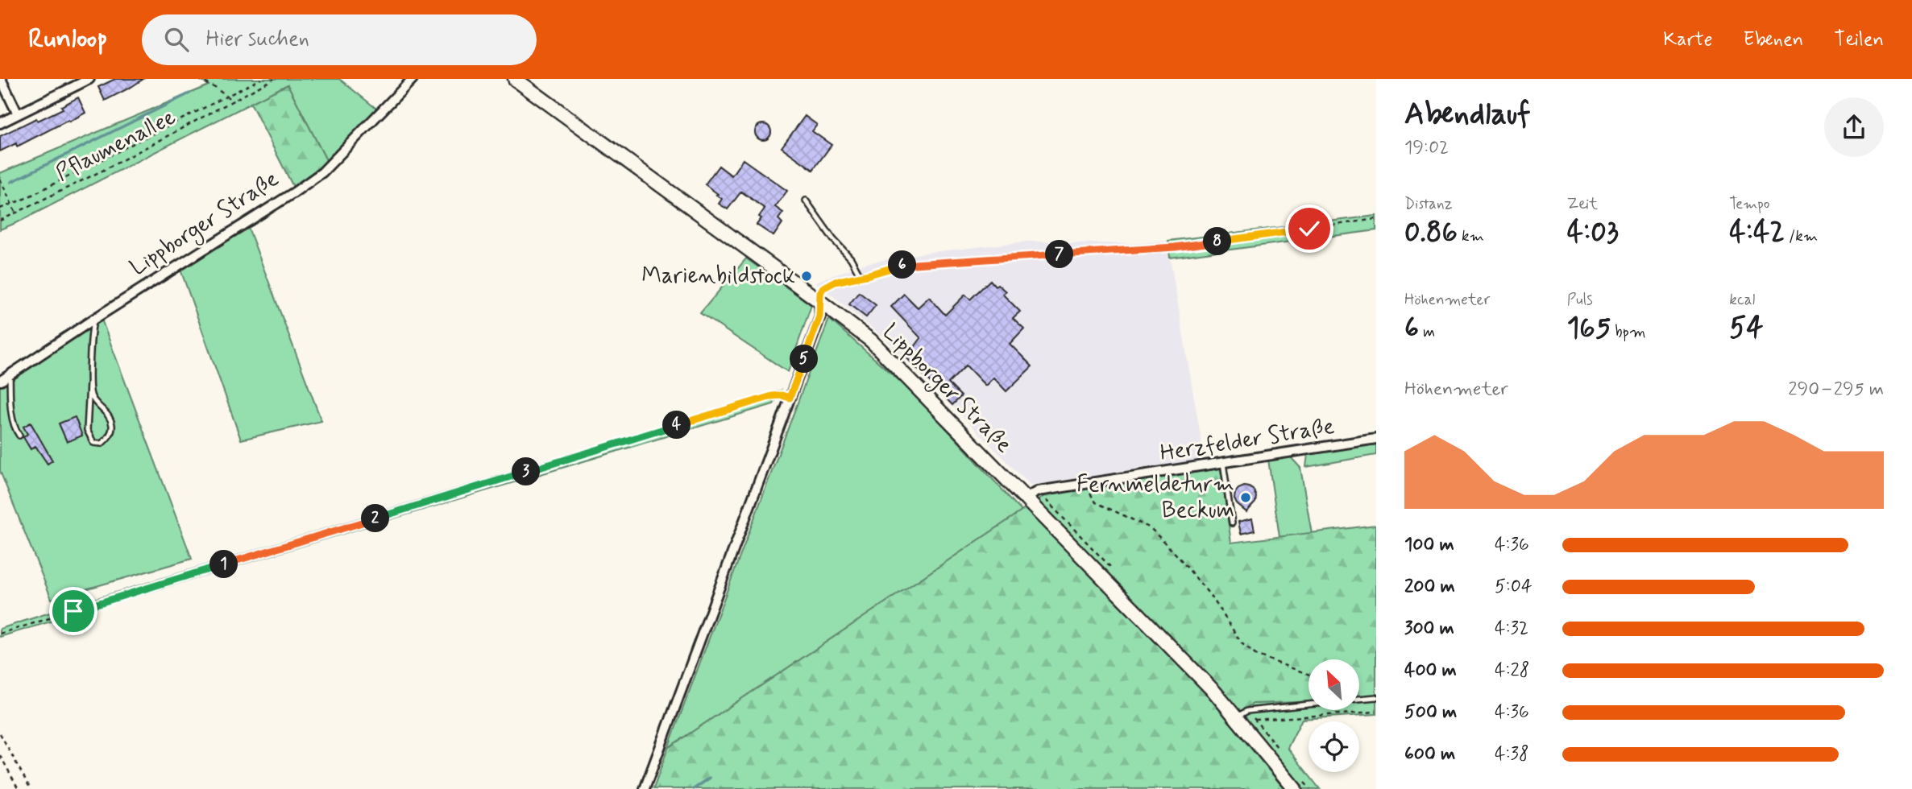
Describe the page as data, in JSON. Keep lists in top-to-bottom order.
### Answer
{
  "streets": {
    "street": ["Lippborger Straße", "Herzfelder Straße"],
    "path": ["Pflaumenallee"]
  },
  "crossings": [
    ["Lippborger Straße", "Herzfelder Straße"]
  ],
  "places": ["Marienbildstock", "Fernmeldeturm Beckum"],
  "north": "top left",
  "page": {
    "header": "Runloop",
    "search": "Hier suchen",
    "nav": ["Karte", "Ebenen", "Teilen"],
    "heading": ["Abendlauf", "19:02"],
    "stats": [
      ["Distanz", "0.86 km"],
      ["Zeit", "4:03"],
      ["Tempo", "4:42 /km"],
      ["Höhenmeter", "6 m"],
      ["Puls", "165 bpm"],
      ["kcal", "54"]
    ],
    "pins": [
      "8",
      "7",
      "6",
      "5",
      "4",
      "3",
      "2",
      "1"
    ],
    "chart": ["Höhenmeter", "290–295 m"],
    "list": [
      {
        "name": "100 m",
        "note": "4:36"
      },
      {
        "name": "200 m",
        "note": "5:04"
      },
      {
        "name": "300 m",
        "note": "4:32"
      },
      {
        "name": "400 m",
        "note": "4:28"
      },
      {
        "name": "500 m",
        "note": "4:36"
      },
      {
        "name": "600 m",
        "note": "4:38"
      }
    ]
  }
}
